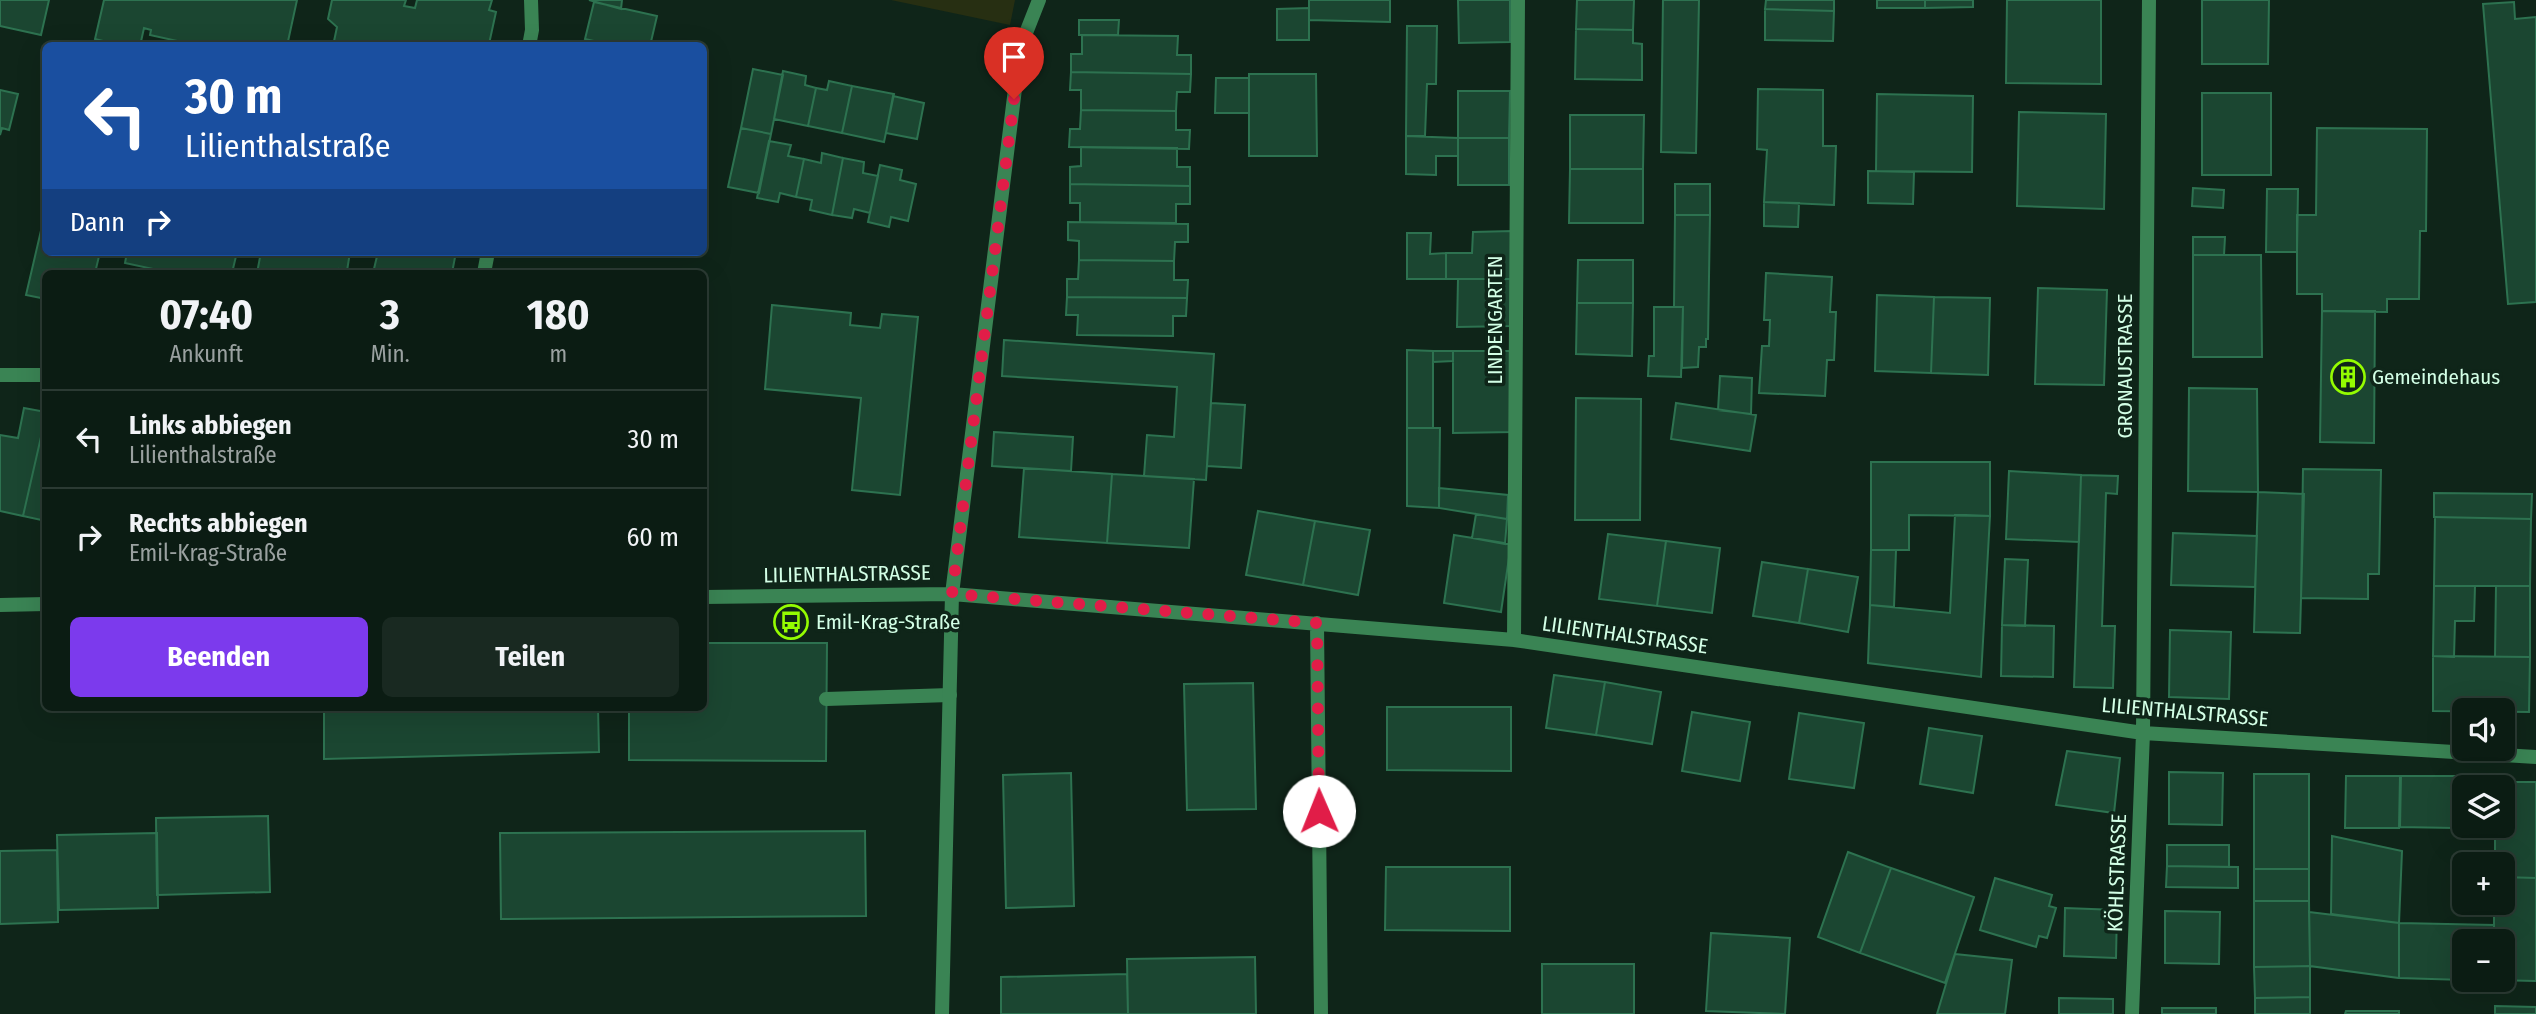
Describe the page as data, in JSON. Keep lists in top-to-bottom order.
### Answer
{
  "streets": {
    "street": [
      "LINDENGARTEN",
      "GRONAUSTRASSE",
      "LILIENTHALSTRASSE",
      "KÖHLSTRASSE"
    ]
  },
  "crossings": [
    ["LINDENGARTEN", "LILIENTHALSTRASSE"],
    ["GRONAUSTRASSE", "LILIENTHALSTRASSE"],
    ["GRONAUSTRASSE", "KÖHLSTRASSE"],
    ["LILIENTHALSTRASSE", "KÖHLSTRASSE"]
  ],
  "places": {
    "building": ["Gemeindehaus"],
    "bus stop": ["Emil-Krag-Straße"]
  },
  "page": {
    "turn": ["30 m", "Lilienthalstraße"],
    "then": "Dann",
    "eta": [
      "07:40",
      "Ankunft",
      "3",
      "Min.",
      "180",
      "m"
    ],
    "list": [
      {
        "name": "Links abbiegen",
        "note": "Lilienthalstraße",
        "value": "30 m"
      },
      {
        "name": "Rechts abbiegen",
        "note": "Emil-Krag-Straße",
        "value": "60 m"
      }
    ],
    "buttons": ["Beenden", "Teilen"],
    "map_buttons": ["+", "−"]
  }
}
